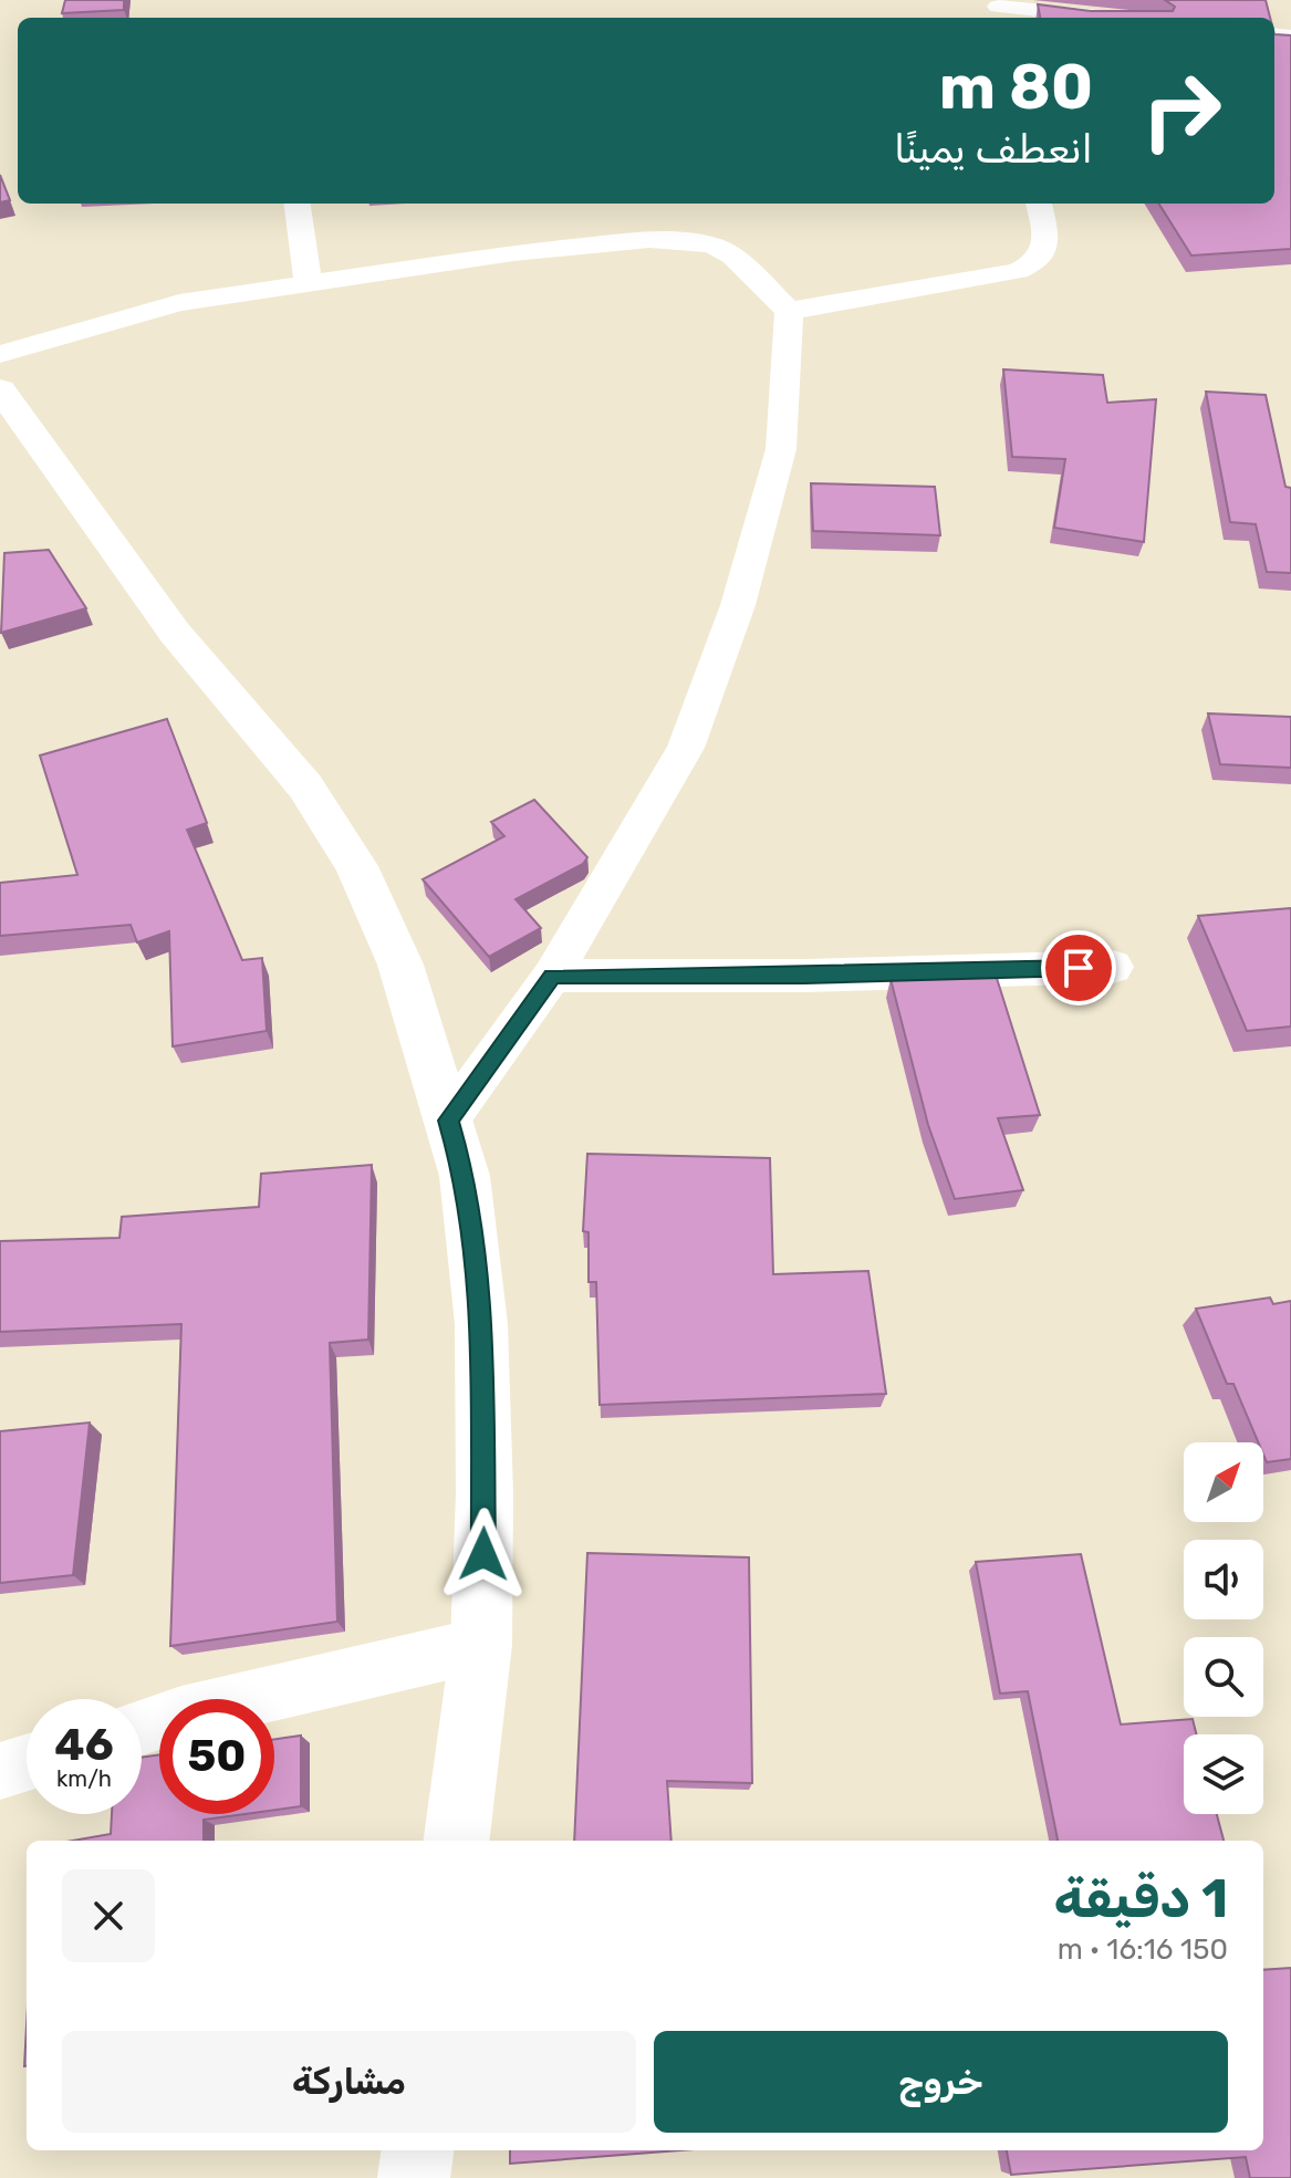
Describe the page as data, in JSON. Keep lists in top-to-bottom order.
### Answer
{
  "north": "top right",
  "page": {
    "turn": ["80 m", "انعطف يمينًا"],
    "speed": "46 km/h",
    "limit": "50",
    "heading": ["1 دقيقة", "150 m · 16:16"],
    "buttons": ["خروج", "مشاركة"]
  }
}
